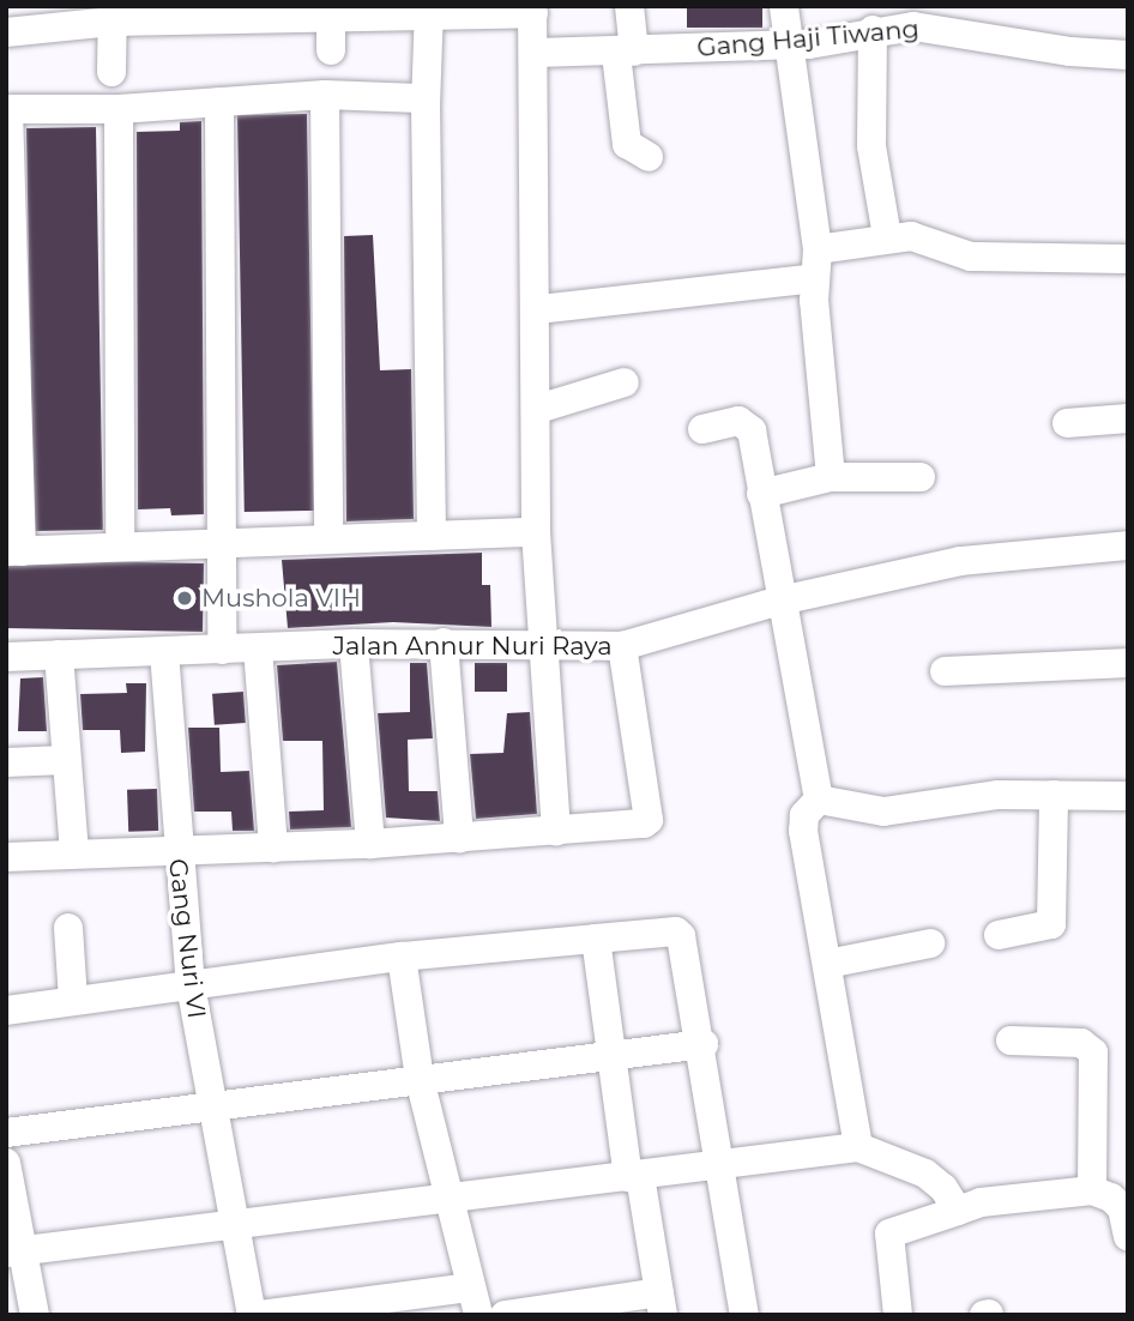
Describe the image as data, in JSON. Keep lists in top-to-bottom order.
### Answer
{
  "streets": {
    "street": ["Gang Haji Tiwang", "Jalan Annur Nuri Raya", "Gang Nuri VI"]
  },
  "crossings": [
    ["Jalan Annur Nuri Raya", "Gang Nuri VI"]
  ],
  "places": ["Mushola VIH"]
}
